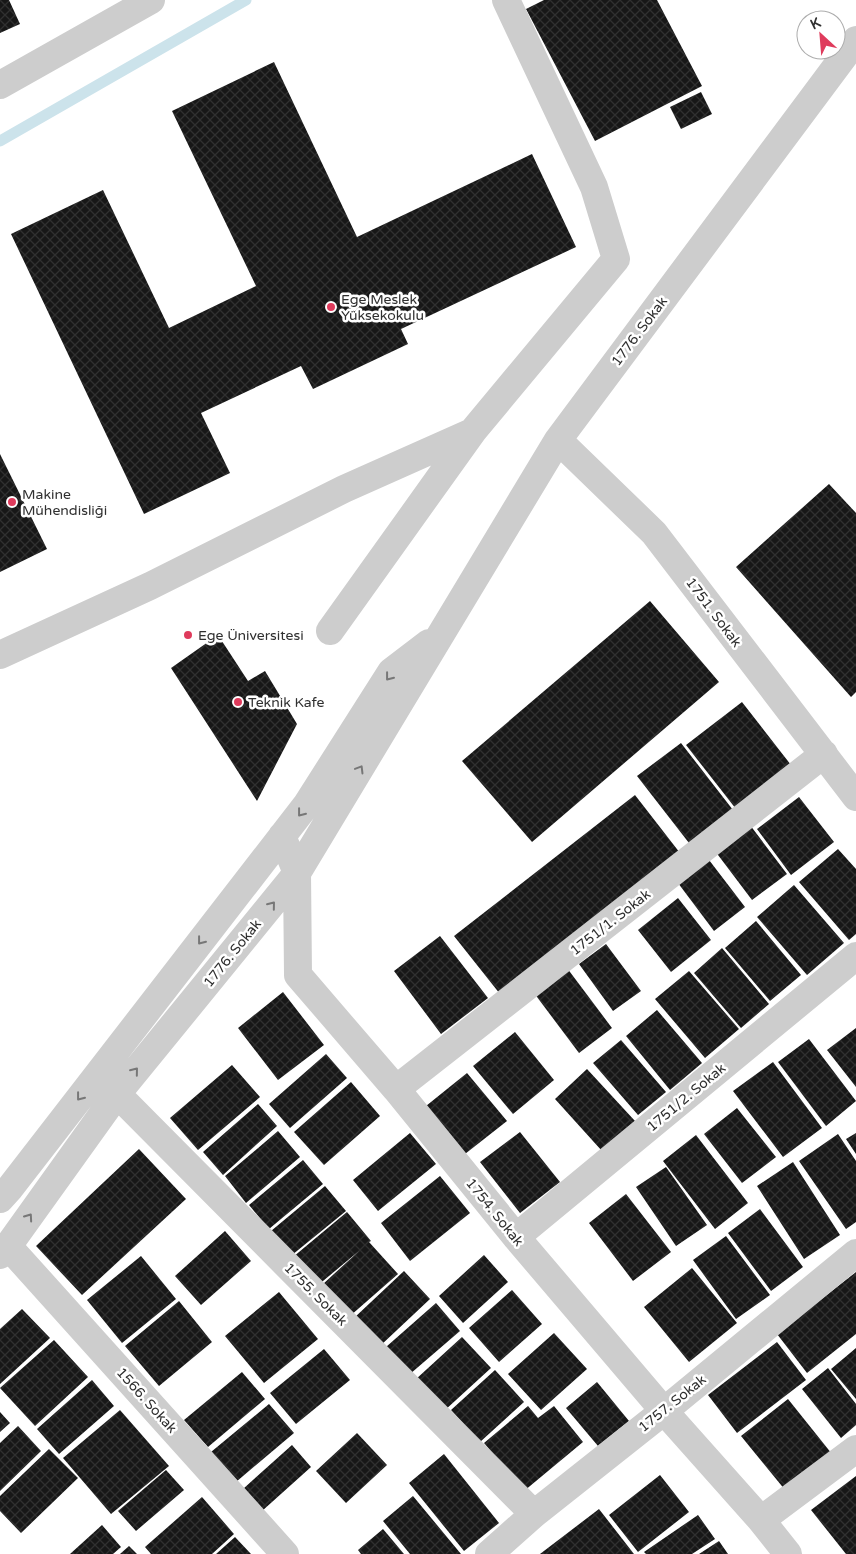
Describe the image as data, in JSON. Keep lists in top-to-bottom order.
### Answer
{
  "streets": {
    "street": [
      "1776. Sokak",
      "1751. Sokak",
      "1751/1. Sokak",
      "1751/2. Sokak",
      "1754. Sokak",
      "1755. Sokak",
      "1566. Sokak",
      "1757. Sokak"
    ]
  },
  "crossings": [
    ["1776. Sokak", "1751. Sokak"],
    ["1776. Sokak", "1754. Sokak"],
    ["1776. Sokak", "1755. Sokak"],
    ["1776. Sokak", "1566. Sokak"],
    ["1751. Sokak", "1751/1. Sokak"],
    ["1751/1. Sokak", "1754. Sokak"],
    ["1751/2. Sokak", "1754. Sokak"],
    ["1754. Sokak", "1757. Sokak"],
    ["1755. Sokak", "1757. Sokak"]
  ],
  "places": [
    "Ege Meslek Yüksekokulu",
    "Makine Mühendisliği",
    "Ege Üniversitesi",
    "Teknik Kafe"
  ],
  "north": "top left"
}
